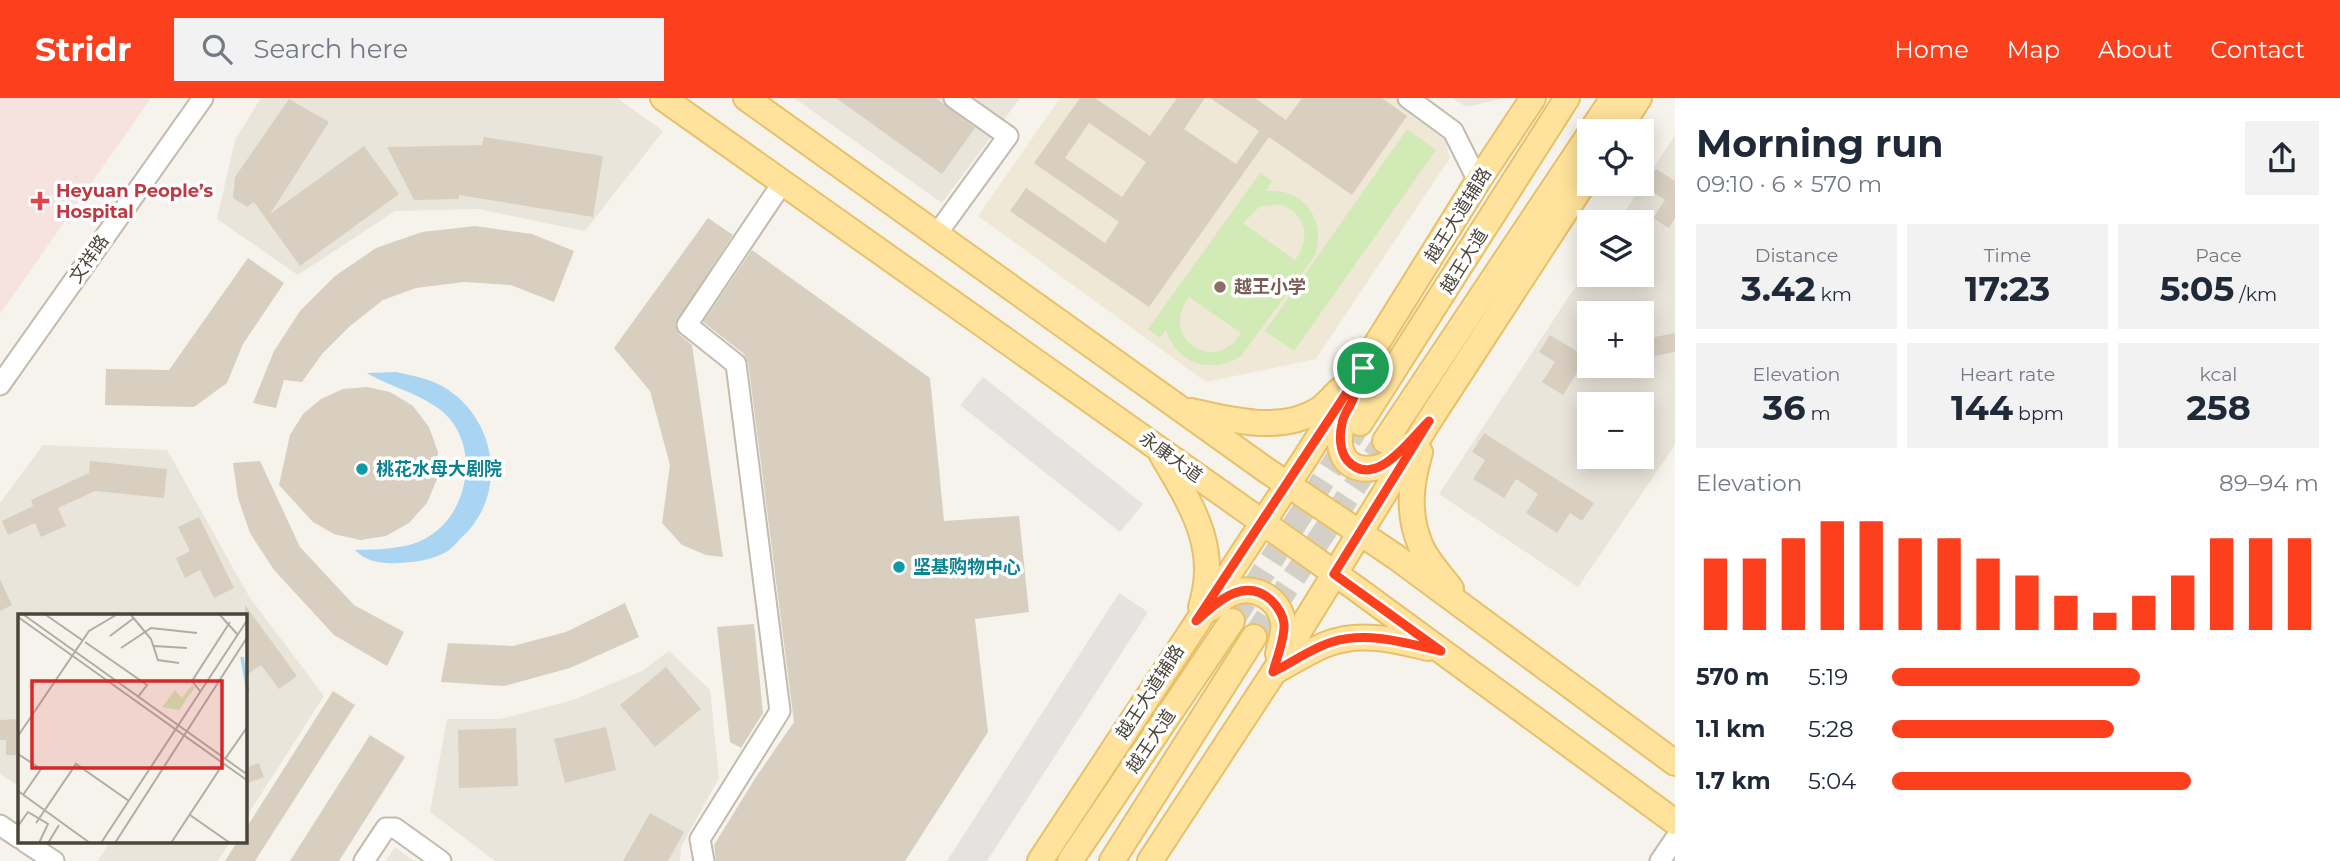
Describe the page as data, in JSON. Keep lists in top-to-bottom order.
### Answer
{
  "streets": {
    "main road": ["越王大道辅路", "越王大道", "永康大道"],
    "street": ["文祥路"]
  },
  "crossings": [
    ["越王大道辅路", "永康大道"]
  ],
  "places": {
    "health": ["Heyuan People’s Hospital"],
    "other": ["越王小学", "桃花水母大剧院", "坚基购物中心"]
  },
  "page": {
    "header": "Stridr",
    "search": "Search here",
    "nav": [
      "Home",
      "Map",
      "About",
      "Contact"
    ],
    "heading": ["Morning run", "09:10 · 6 × 570 m"],
    "map_buttons": ["+", "−"],
    "stats": [
      ["Distance", "3.42 km"],
      ["Time", "17:23"],
      ["Pace", "5:05 /km"],
      ["Elevation", "36 m"],
      ["Heart rate", "144 bpm"],
      ["kcal", "258"]
    ],
    "chart": ["Elevation", "89–94 m"],
    "list": [
      {
        "name": "570 m",
        "note": "5:19"
      },
      {
        "name": "1.1 km",
        "note": "5:28"
      },
      {
        "name": "1.7 km",
        "note": "5:04"
      }
    ]
  }
}
